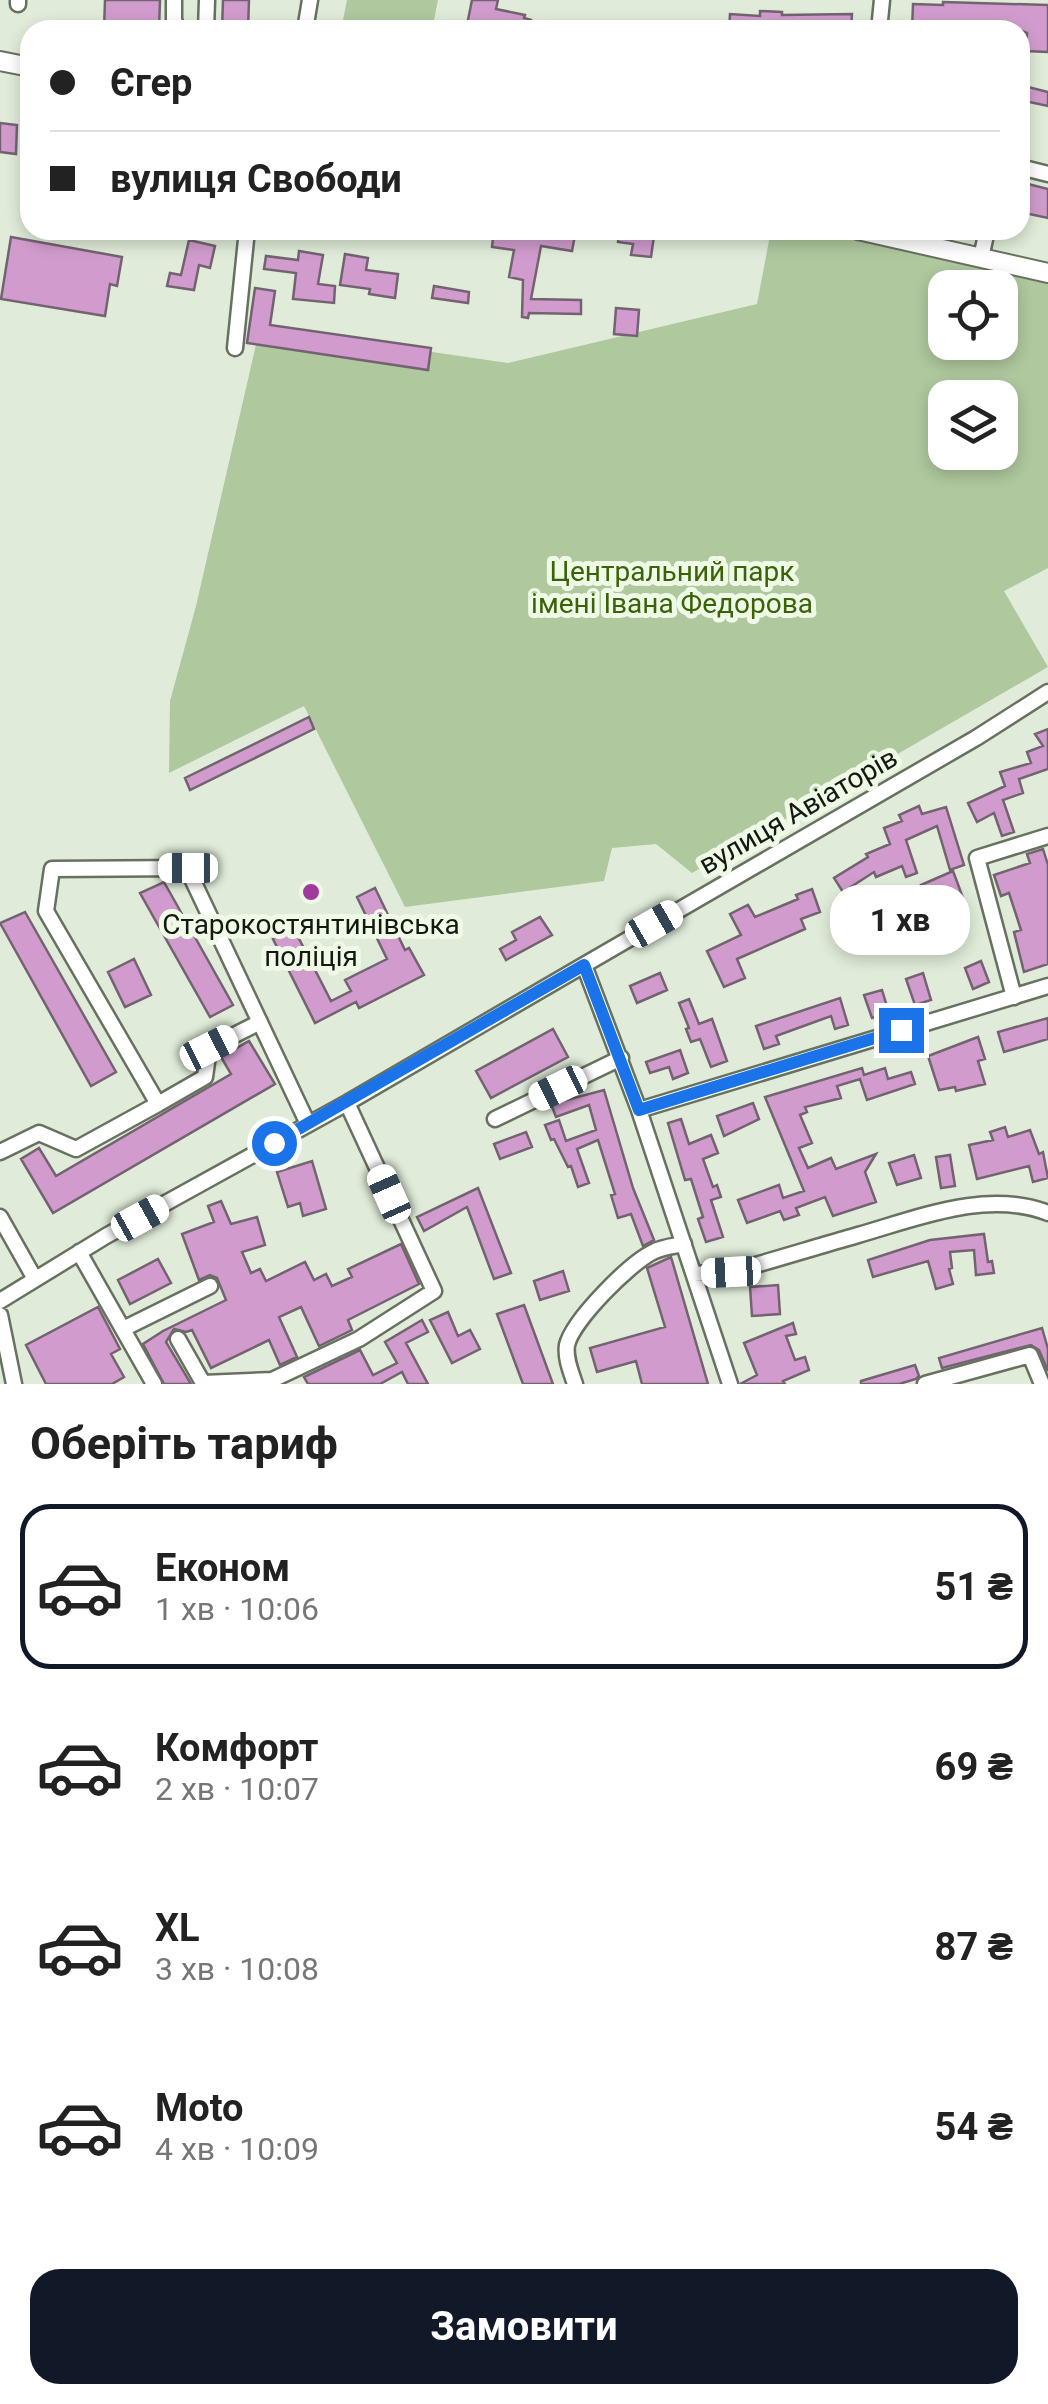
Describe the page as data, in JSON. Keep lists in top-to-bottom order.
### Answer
{
  "streets": {
    "street": ["вулиця Авіаторів"]
  },
  "parks": ["Центральний парк імені Івана Федорова"],
  "places": ["Старокостянтинівська поліція"],
  "page": {
    "banner": ["Єгер", "вулиця Свободи"],
    "bubble": "1 хв",
    "heading": "Оберіть тариф",
    "list": [
      {
        "name": "Економ",
        "note": "1 хв · 10:06",
        "value": "51 ₴"
      },
      {
        "name": "Комфорт",
        "note": "2 хв · 10:07",
        "value": "69 ₴"
      },
      {
        "name": "XL",
        "note": "3 хв · 10:08",
        "value": "87 ₴"
      },
      {
        "name": "Moto",
        "note": "4 хв · 10:09",
        "value": "54 ₴"
      }
    ],
    "buttons": "Замовити"
  }
}
